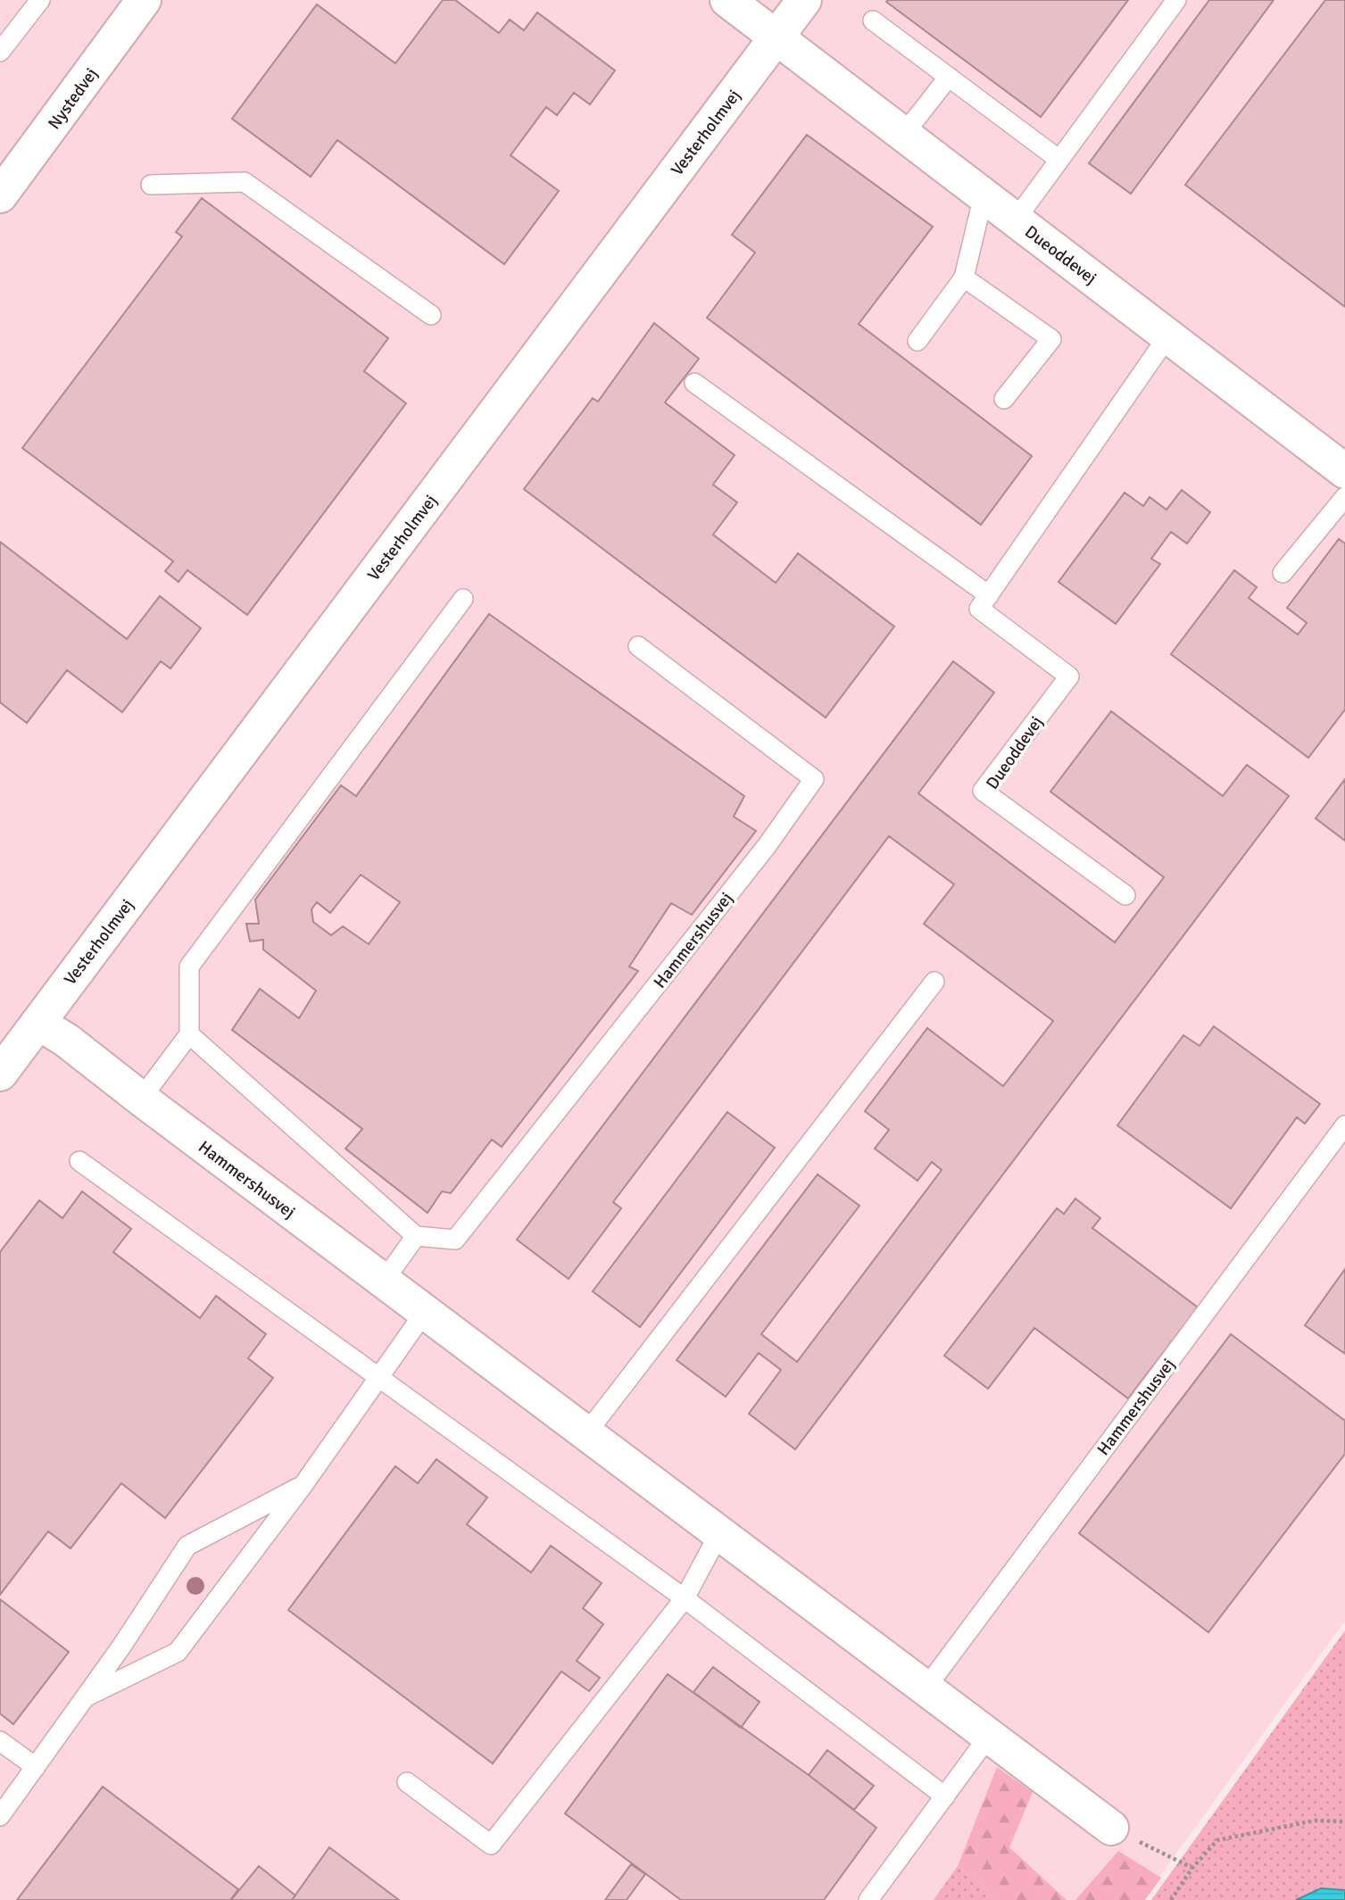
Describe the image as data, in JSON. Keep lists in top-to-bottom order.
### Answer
{
  "streets": {
    "street": [
      "Nystedvej",
      "Vesterholmvej",
      "Dueoddevej",
      "Hammershusvej"
    ]
  },
  "crossings": [
    ["Vesterholmvej", "Dueoddevej"],
    ["Vesterholmvej", "Hammershusvej"]
  ]
}
